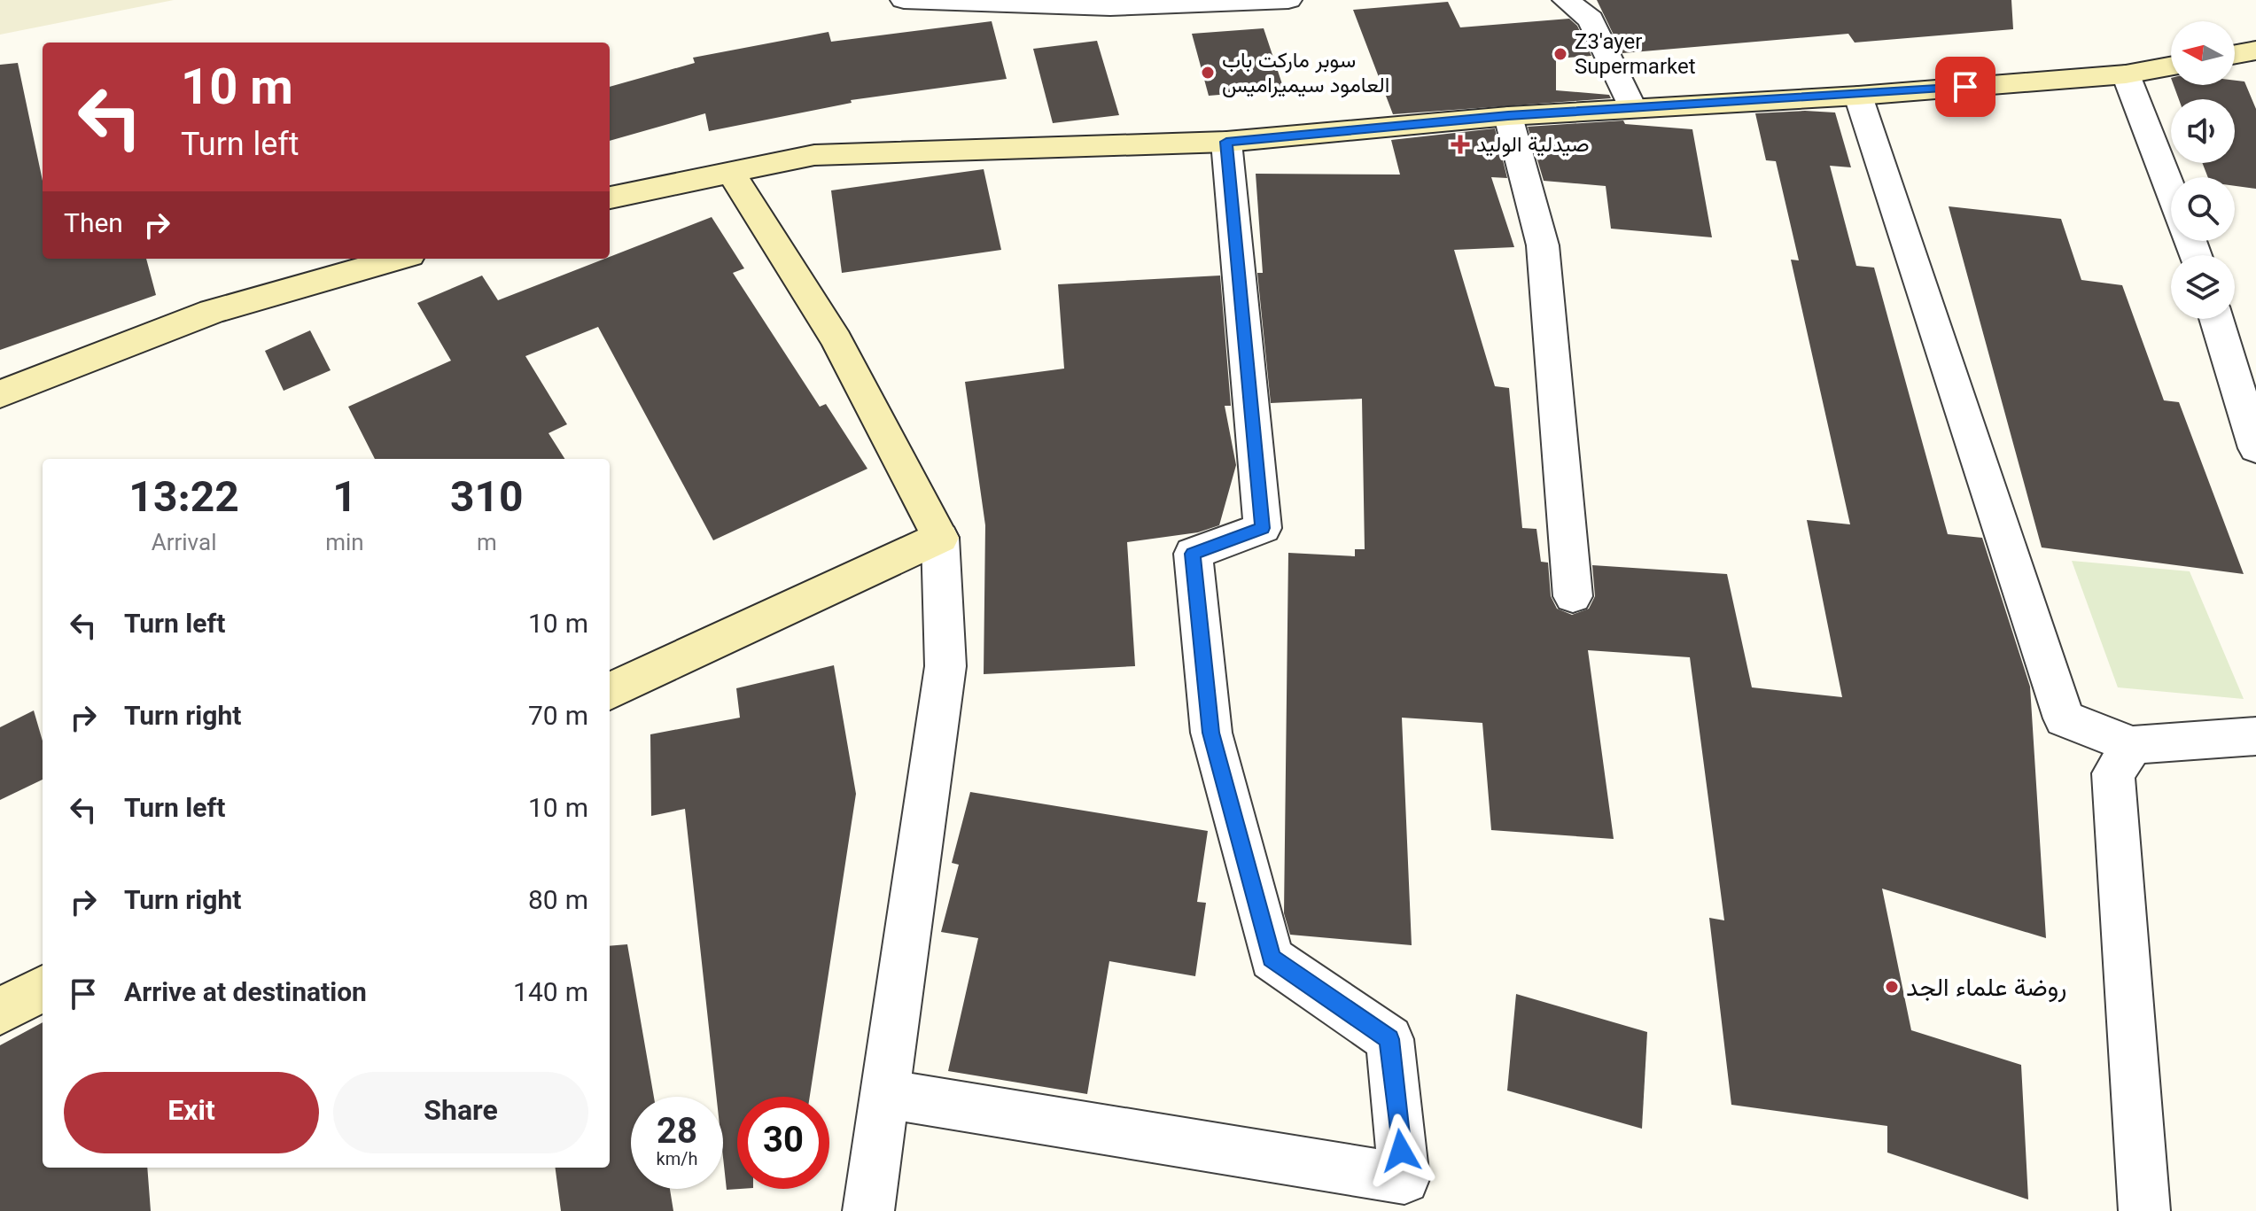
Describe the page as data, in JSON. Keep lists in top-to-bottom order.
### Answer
{
  "places": {
    "other": ["Z3'ayer Supermarket", "سوبر ماركت باب العامود سيميراميس", "روضة علماء الجد"],
    "health": ["صيدلية الوليد"]
  },
  "north": "left",
  "page": {
    "turn": ["10 m", "Turn left"],
    "then": "Then",
    "eta": [
      "13:22",
      "Arrival",
      "1",
      "min",
      "310",
      "m"
    ],
    "list": [
      {
        "name": "Turn left",
        "value": "10 m"
      },
      {
        "name": "Turn right",
        "value": "70 m"
      },
      {
        "name": "Turn left",
        "value": "10 m"
      },
      {
        "name": "Turn right",
        "value": "80 m"
      },
      {
        "name": "Arrive at destination",
        "value": "140 m"
      }
    ],
    "buttons": ["Exit", "Share"],
    "speed": "28 km/h",
    "limit": "30"
  }
}
